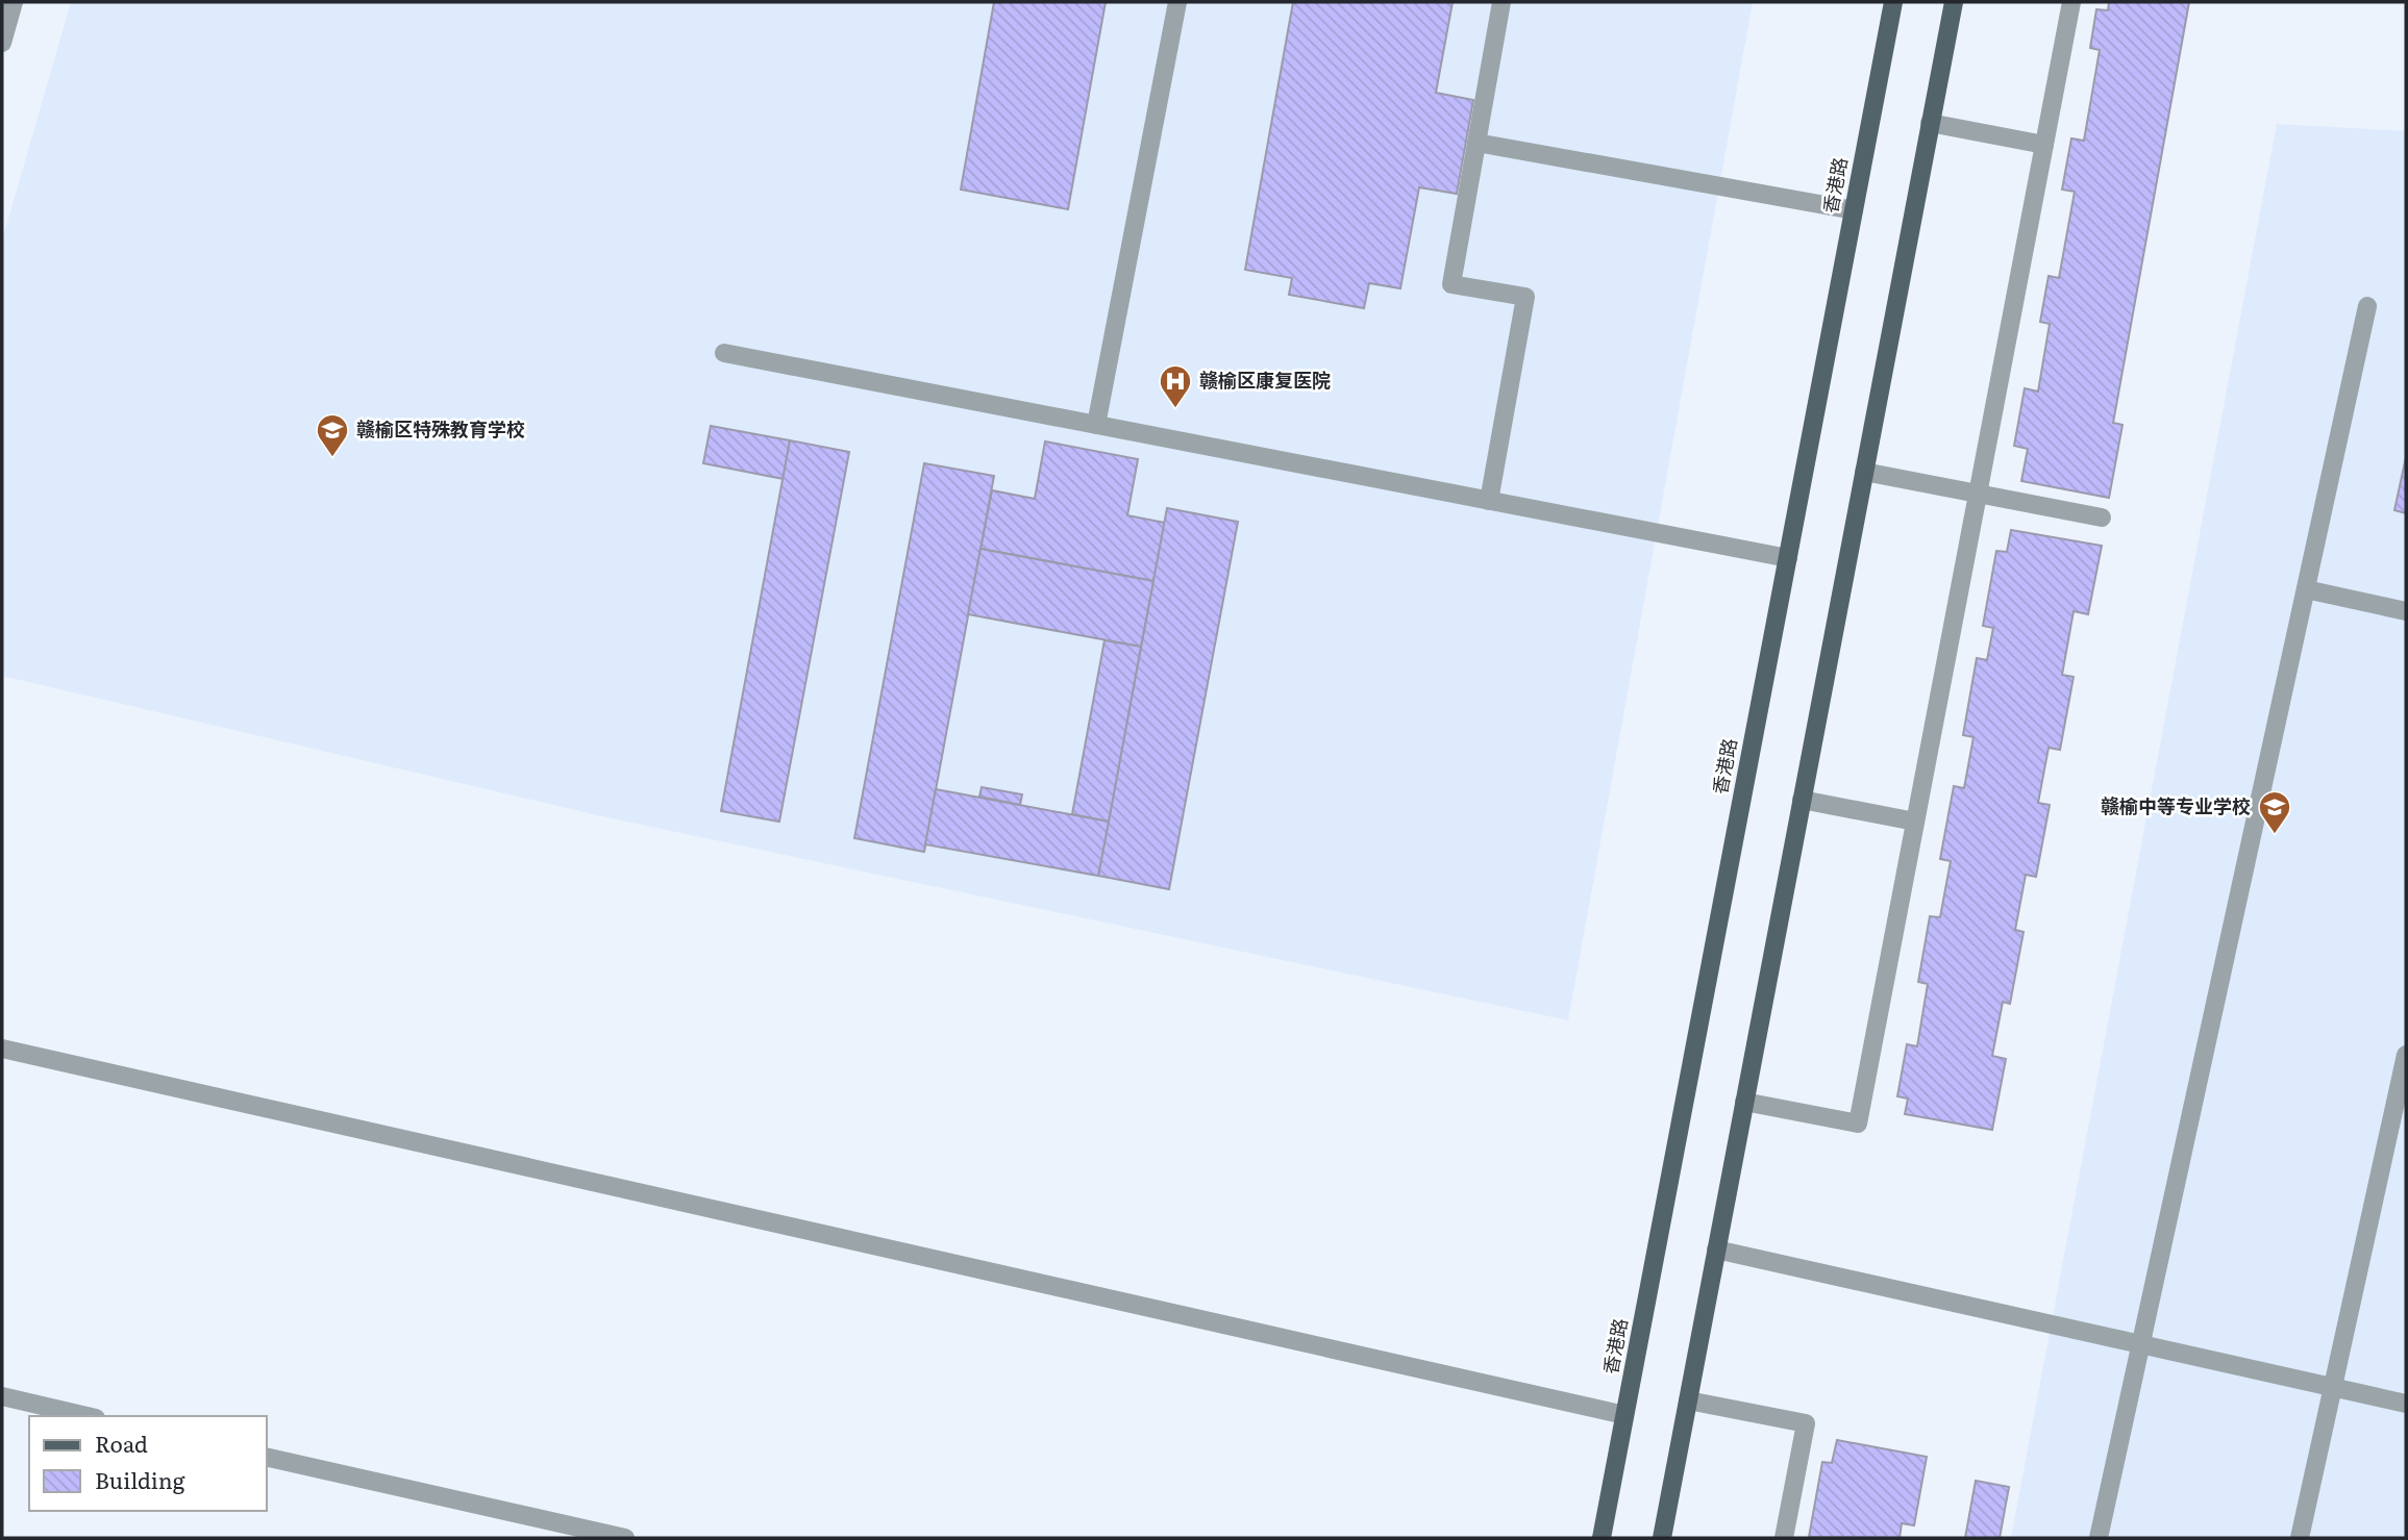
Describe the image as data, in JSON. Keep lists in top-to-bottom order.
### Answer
{
  "streets": {
    "main road": ["香港路"]
  },
  "places": {
    "hospital": ["赣榆区康复医院"],
    "school or university": ["赣榆区特殊教育学校", "赣榆中等专业学校"]
  },
  "legend": ["Road", "Building"]
}
